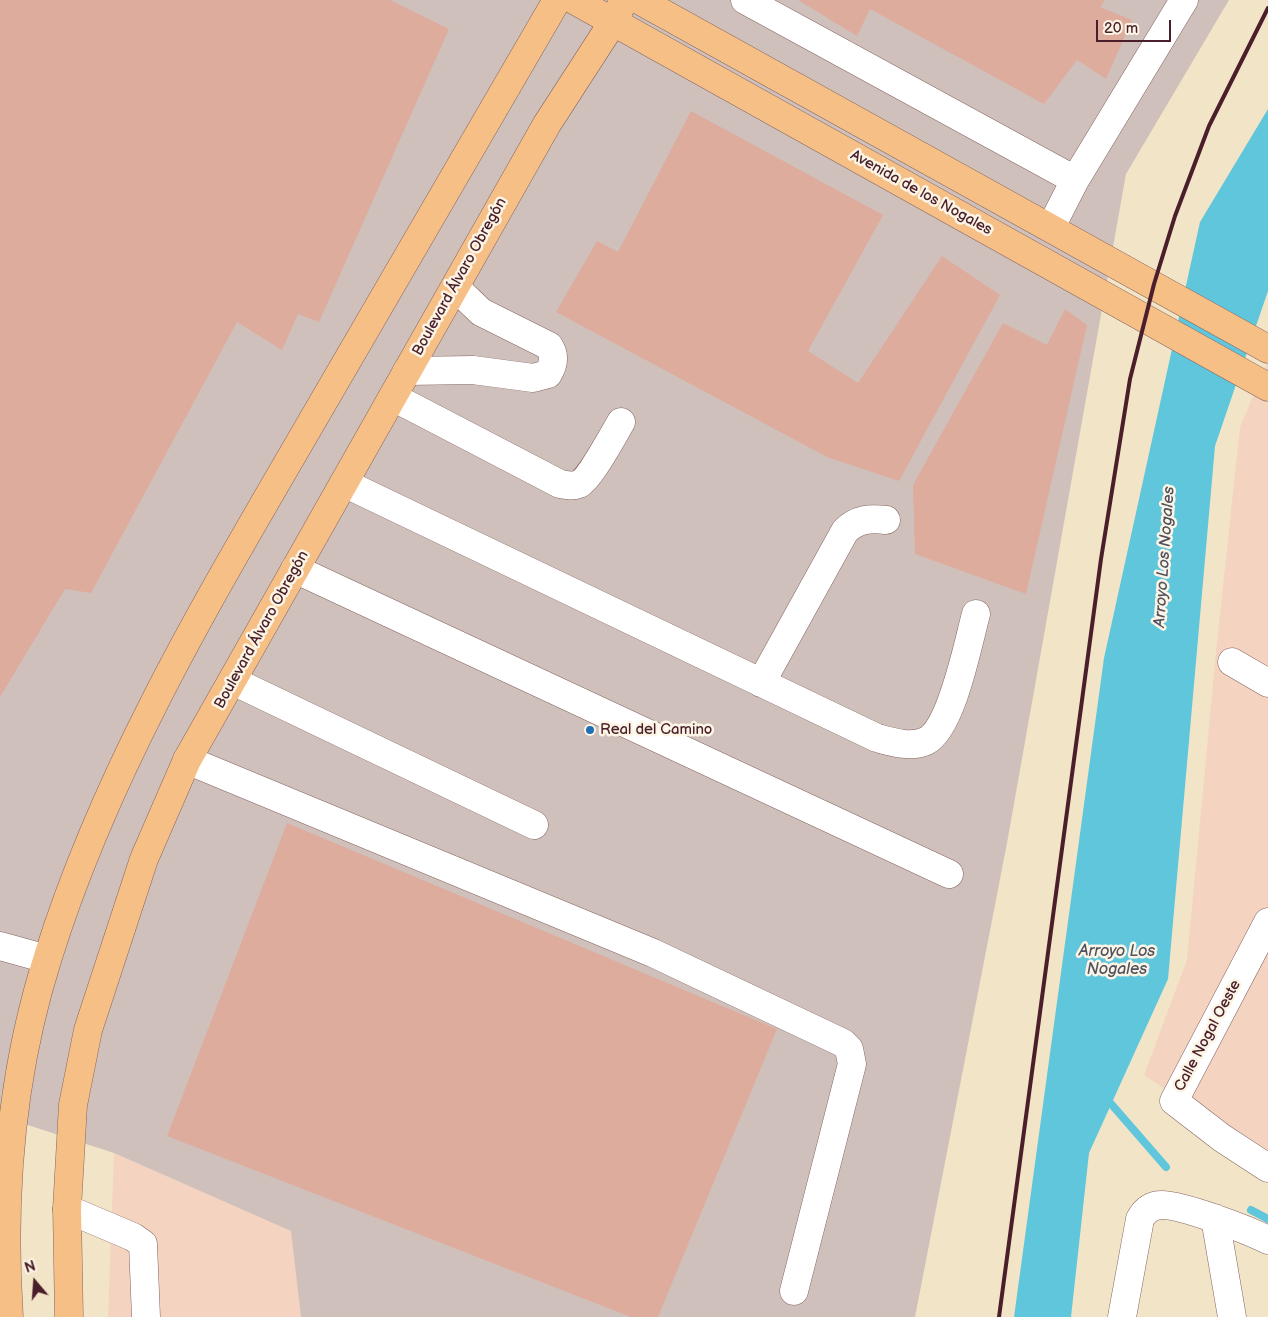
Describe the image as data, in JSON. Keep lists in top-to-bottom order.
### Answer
{
  "streets": {
    "main road": ["Avenida de los Nogales", "Boulevard Álvaro Obregón"],
    "street": ["Calle Nogal Oeste"]
  },
  "crossings": [
    ["Avenida de los Nogales", "Boulevard Álvaro Obregón"]
  ],
  "water": ["Arroyo Los Nogales"],
  "places": ["Real del Camino"],
  "scale_bar": "20 m",
  "north": "top"
}
